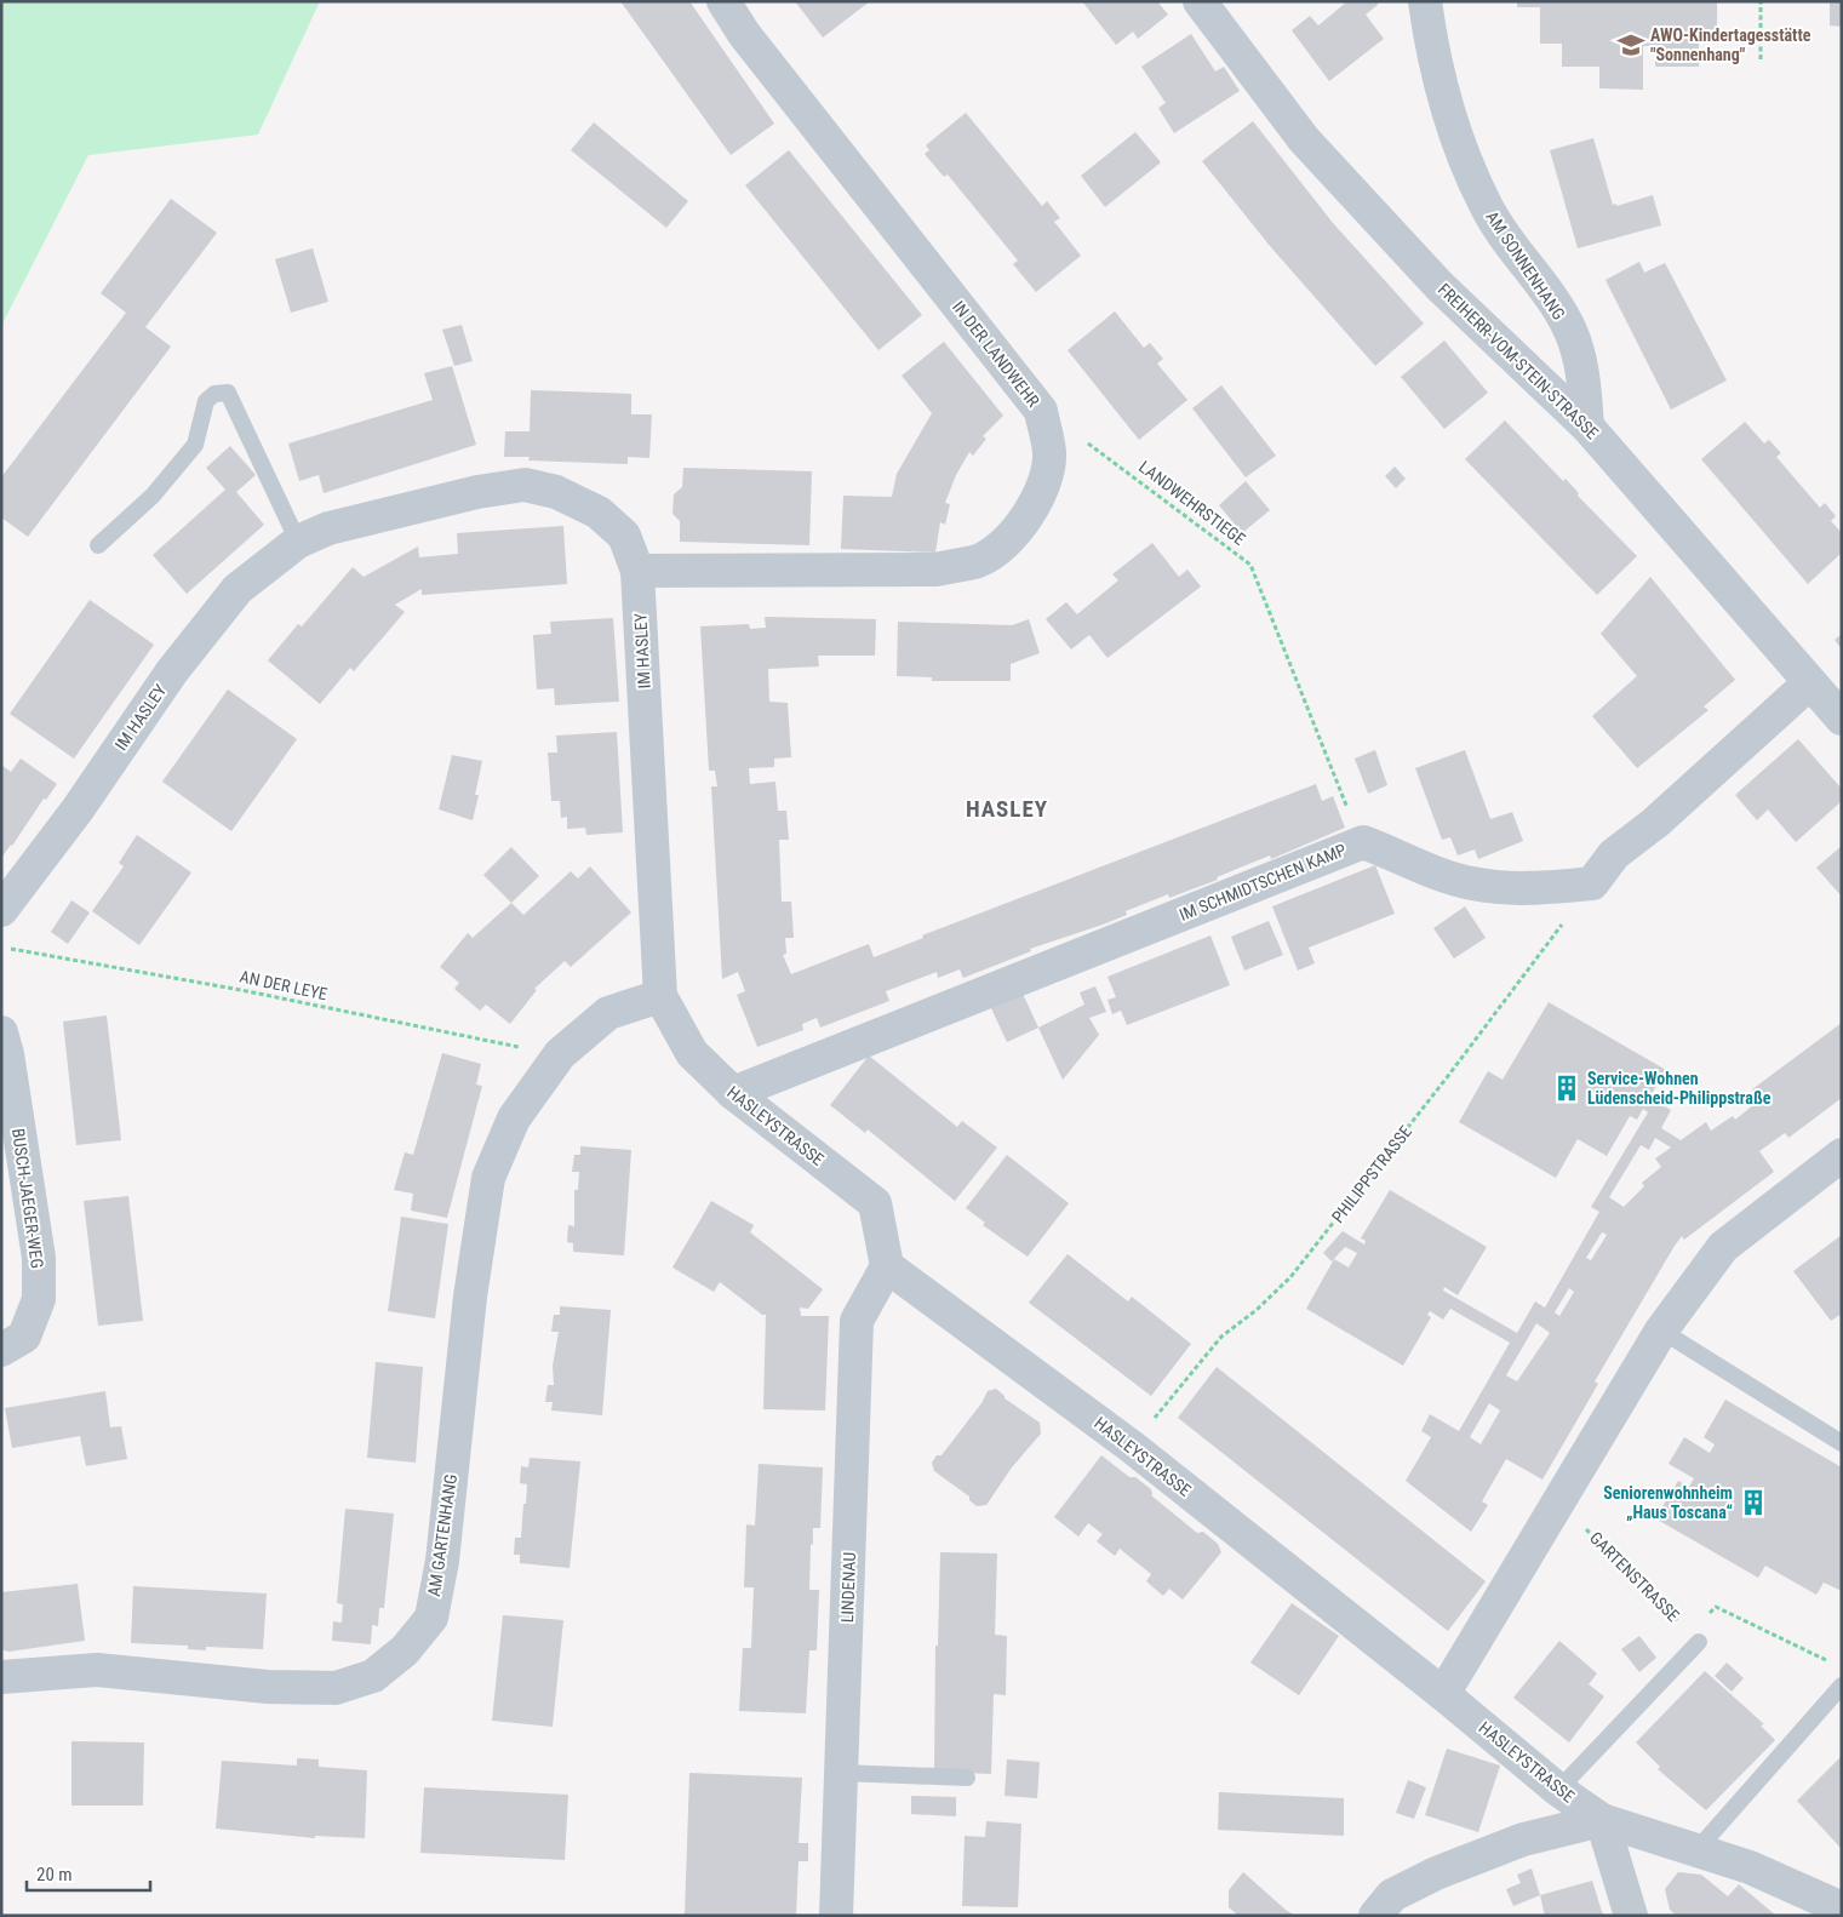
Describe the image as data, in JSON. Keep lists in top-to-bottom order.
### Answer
{
  "streets": {
    "street": [
      "AM SONNENHANG",
      "IN DER LANDWEHR",
      "FREIHERR-VOM-STEIN-STRASSE",
      "IM HASLEY",
      "IM SCHMIDTSCHEN KAMP",
      "HASLEYSTRASSE",
      "BUSCH-JAEGER-WEG",
      "AM GARTENHANG",
      "LINDENAU"
    ],
    "path": [
      "LANDWEHRSTIEGE",
      "AN DER LEYE",
      "PHILIPPSTRASSE",
      "GARTENSTRASSE"
    ]
  },
  "crossings": [
    ["AM SONNENHANG", "FREIHERR-VOM-STEIN-STRASSE"],
    ["IN DER LANDWEHR", "LANDWEHRSTIEGE"],
    ["IN DER LANDWEHR", "IM HASLEY"],
    ["IM HASLEY", "HASLEYSTRASSE"],
    ["IM SCHMIDTSCHEN KAMP", "HASLEYSTRASSE"],
    ["IM SCHMIDTSCHEN KAMP", "PHILIPPSTRASSE"],
    ["AN DER LEYE", "AM GARTENHANG"],
    ["HASLEYSTRASSE", "PHILIPPSTRASSE"],
    ["HASLEYSTRASSE", "LINDENAU"]
  ],
  "districts": ["HASLEY"],
  "places": {
    "school or university": ["AWO-Kindertagesstätte \"Sonnenhang\""],
    "building": ["Service-Wohnen Lüdenscheid-Philippstraße", "Seniorenwohnheim „Haus Toscana“"]
  },
  "scale_bar": "20 m"
}
